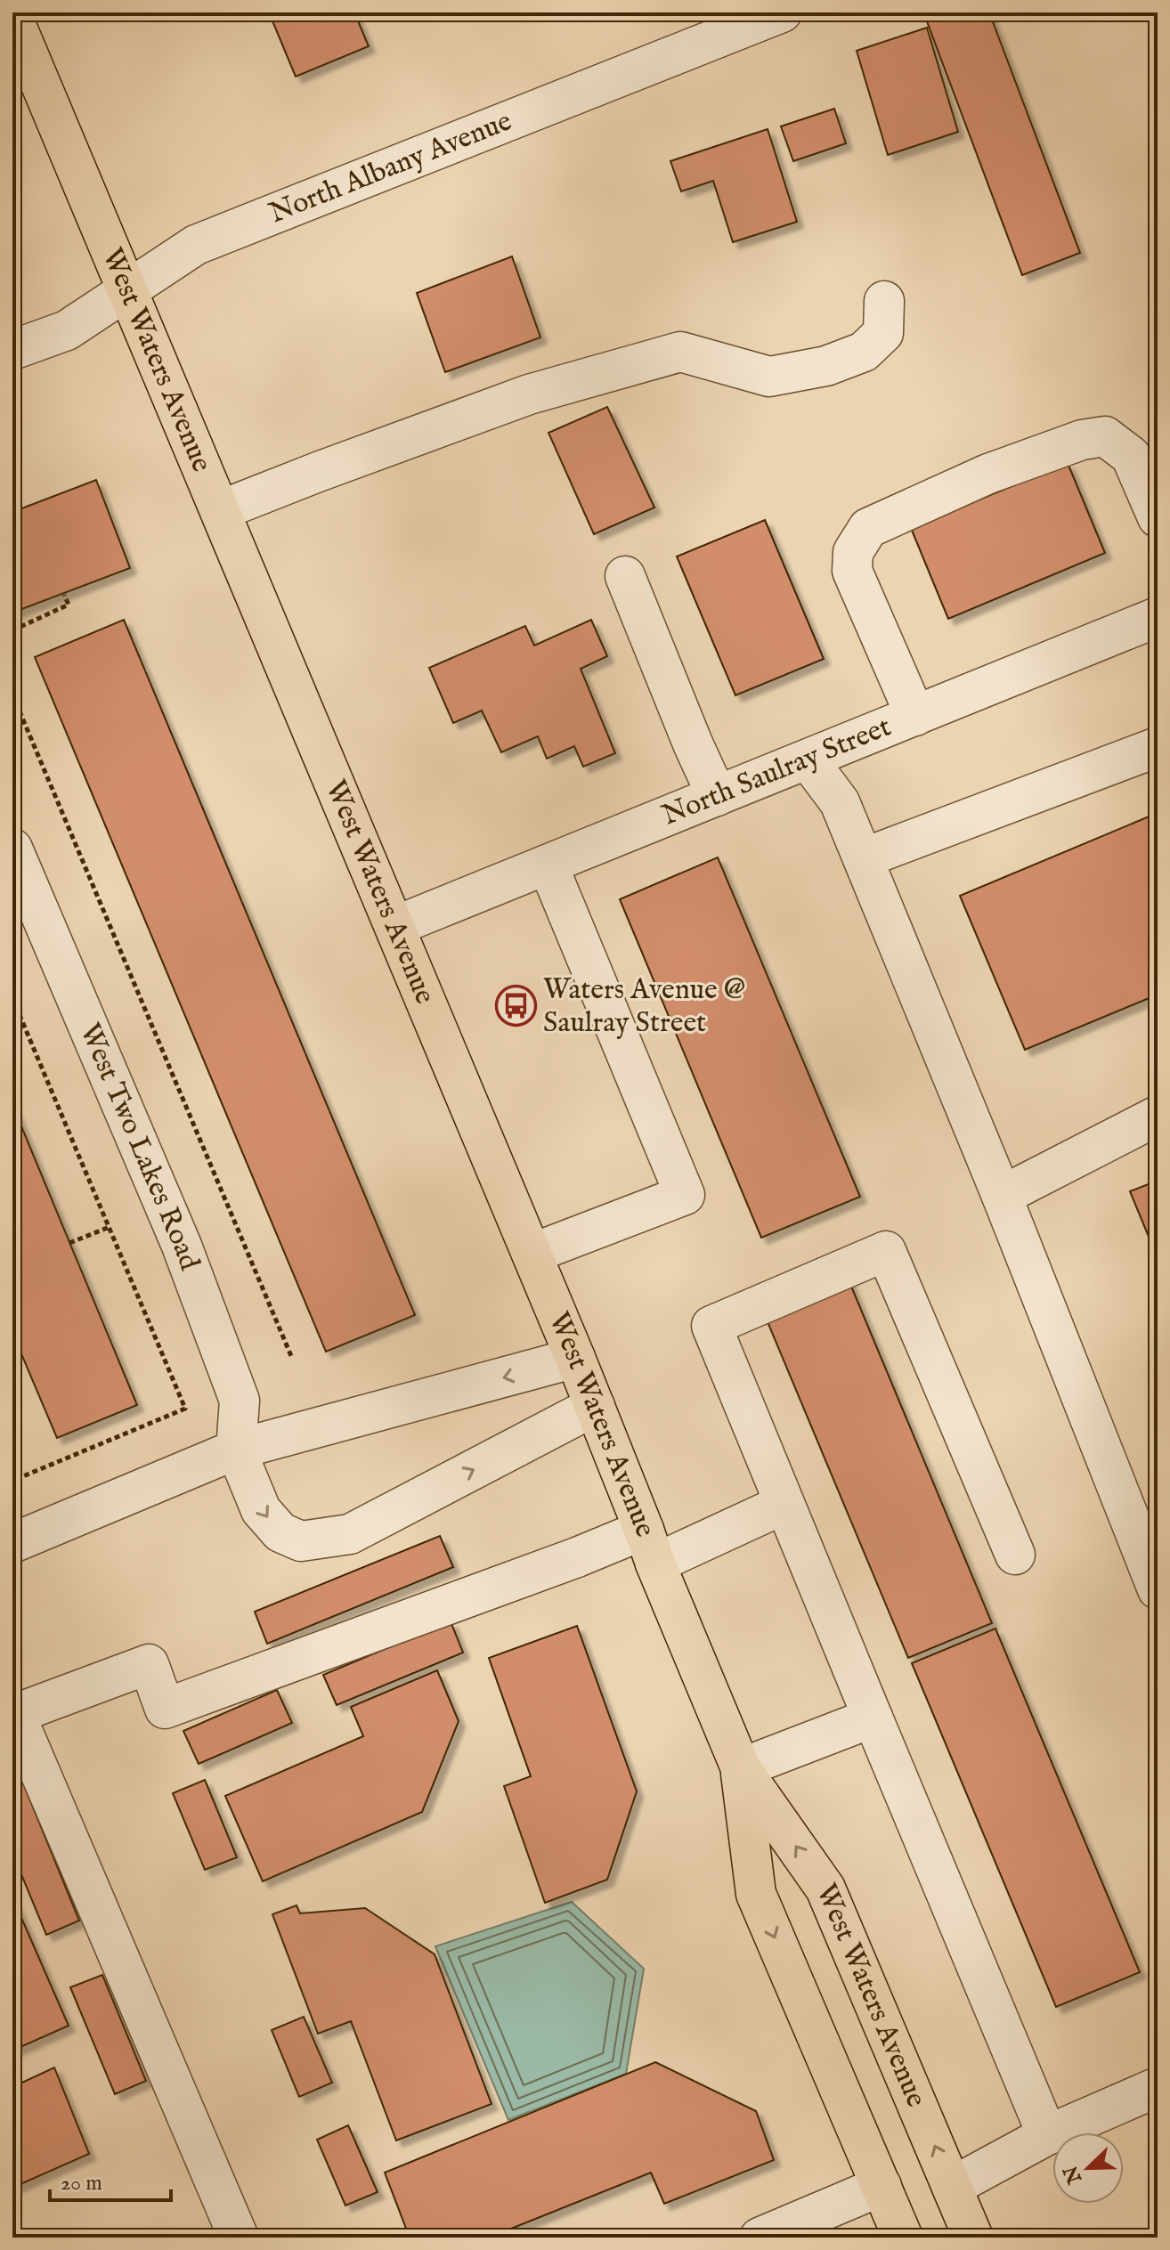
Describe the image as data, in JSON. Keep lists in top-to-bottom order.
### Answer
{
  "streets": {
    "main road": ["West Waters Avenue"],
    "street": ["North Albany Avenue", "North Saulray Street", "West Two Lakes Road"]
  },
  "crossings": [
    ["North Albany Avenue", "West Waters Avenue"],
    ["West Waters Avenue", "North Saulray Street"]
  ],
  "places": {
    "bus stop": ["Waters Avenue @ Saulray Street"]
  },
  "scale_bar": "20 m",
  "north": "bottom left"
}
